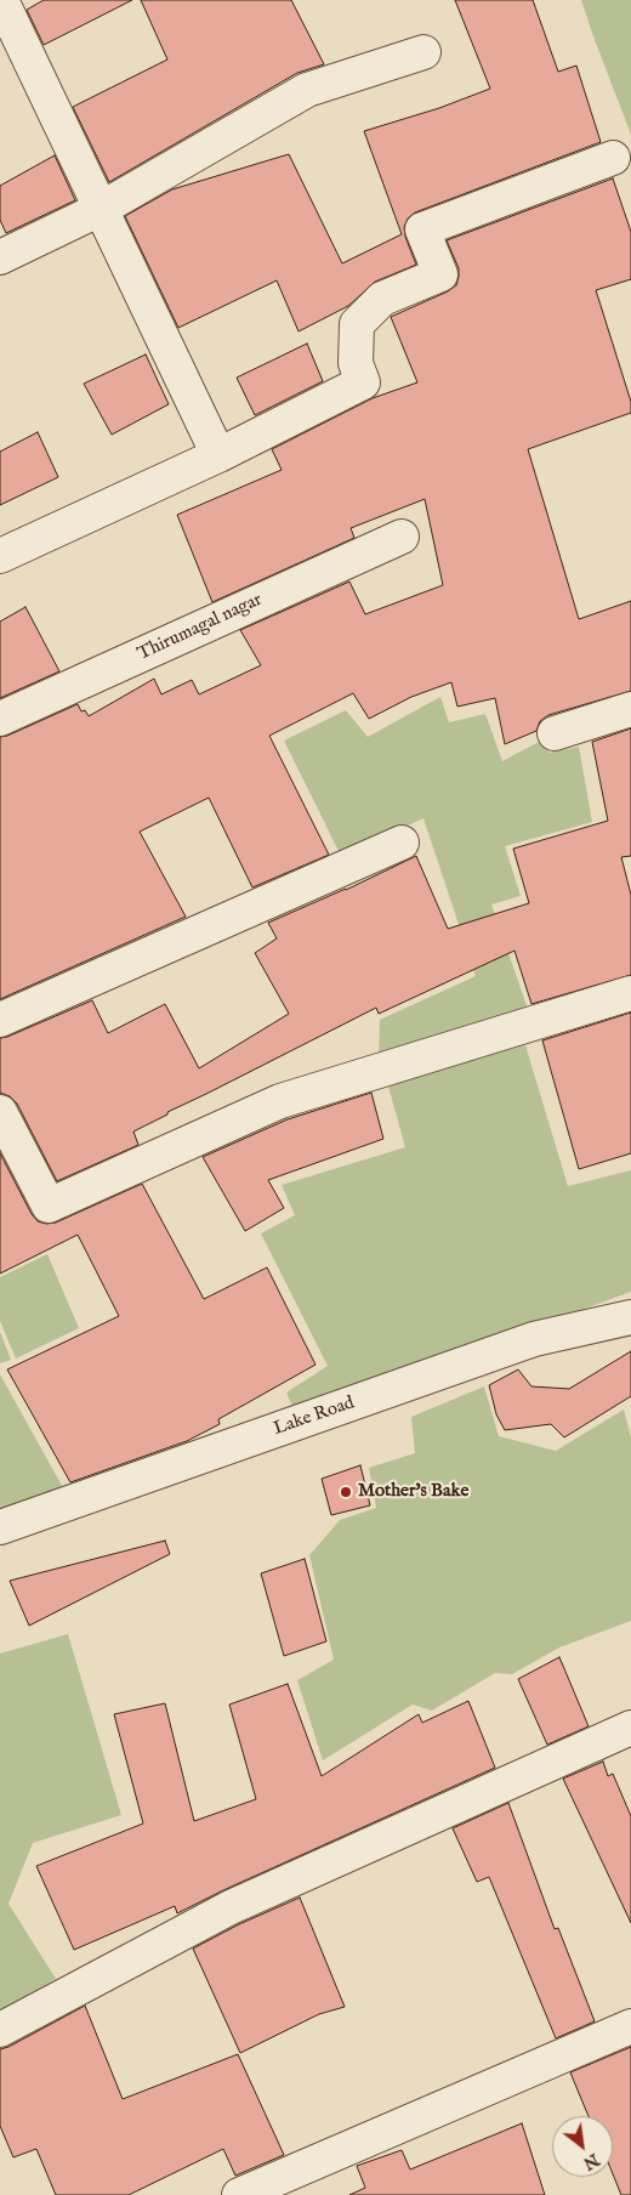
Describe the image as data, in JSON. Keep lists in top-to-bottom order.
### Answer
{
  "streets": {
    "street": ["Thirumagal nagar", "Lake Road"]
  },
  "places": ["Mother's Bake"],
  "north": "bottom right"
}
